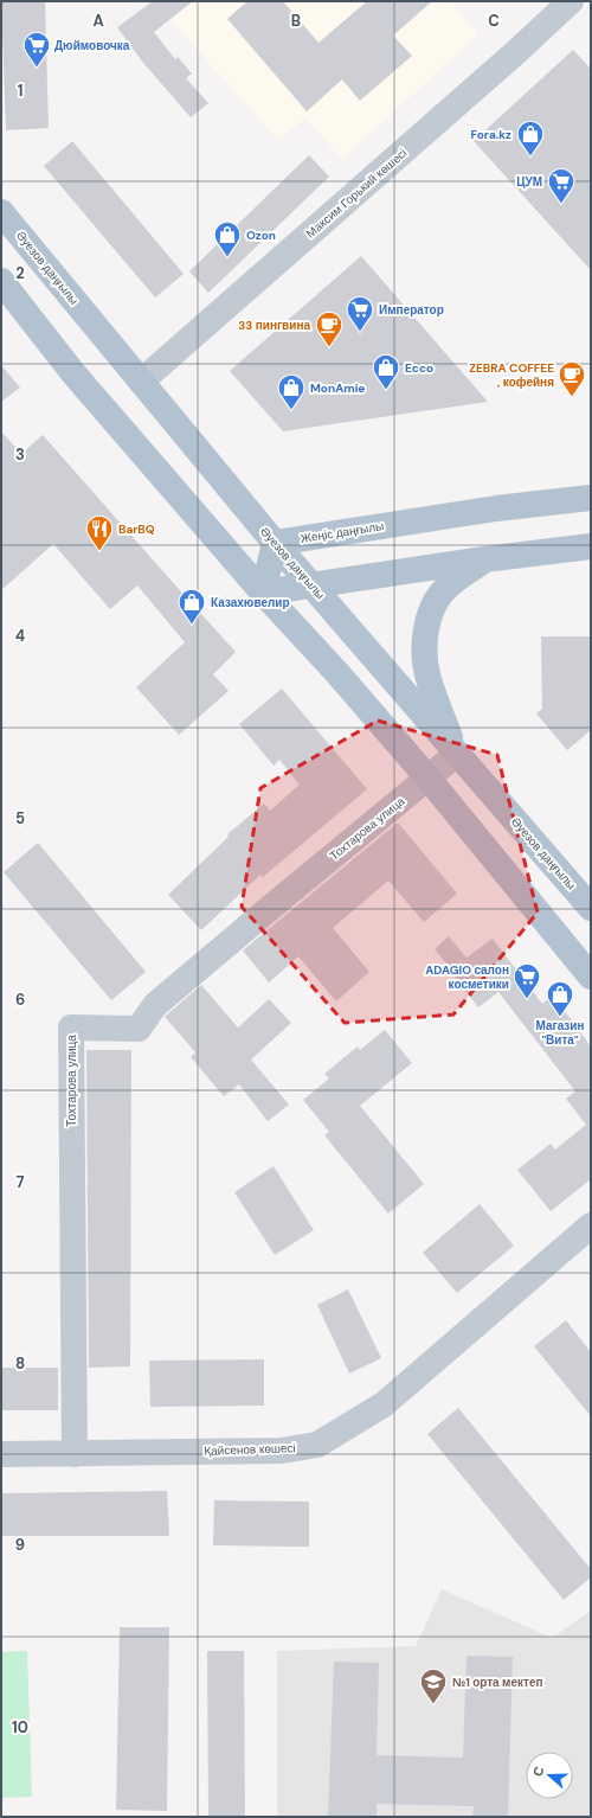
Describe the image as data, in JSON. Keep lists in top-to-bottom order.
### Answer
{
  "streets": {
    "main road": ["Әуезов даңғылы", "Жеңіс даңғылы"],
    "street": ["Максим Горький көшесі", "Тохтарова улица", "Қайсенов көшесі"]
  },
  "crossings": [
    ["Максим Горький көшесі", "Әуезов даңғылы"],
    ["Әуезов даңғылы", "Жеңіс даңғылы"],
    ["Әуезов даңғылы", "Тохтарова улица"],
    ["Тохтарова улица", "Қайсенов көшесі"]
  ],
  "places": {
    "supermarket": [
      "Дюймовочка",
      "ЦУМ",
      "Император",
      "ADAGIO салон косметики"
    ],
    "shop": [
      "Fora.kz",
      "Ozon",
      "Ecco",
      "MonAmie",
      "Казахювелир",
      "Магазин \"Вита\""
    ],
    "cafe": ["33 пингвина", "ZEBRA COFFEE , кофейня"],
    "restaurant": ["BarBQ"],
    "school or university": ["№1 орта мектеп"]
  },
  "north": "left",
  "grid": {
    "columns": ["A", "B", "C"],
    "rows": [
      "1",
      "2",
      "3",
      "4",
      "5",
      "6",
      "7",
      "8",
      "9",
      "10"
    ]
  }
}
